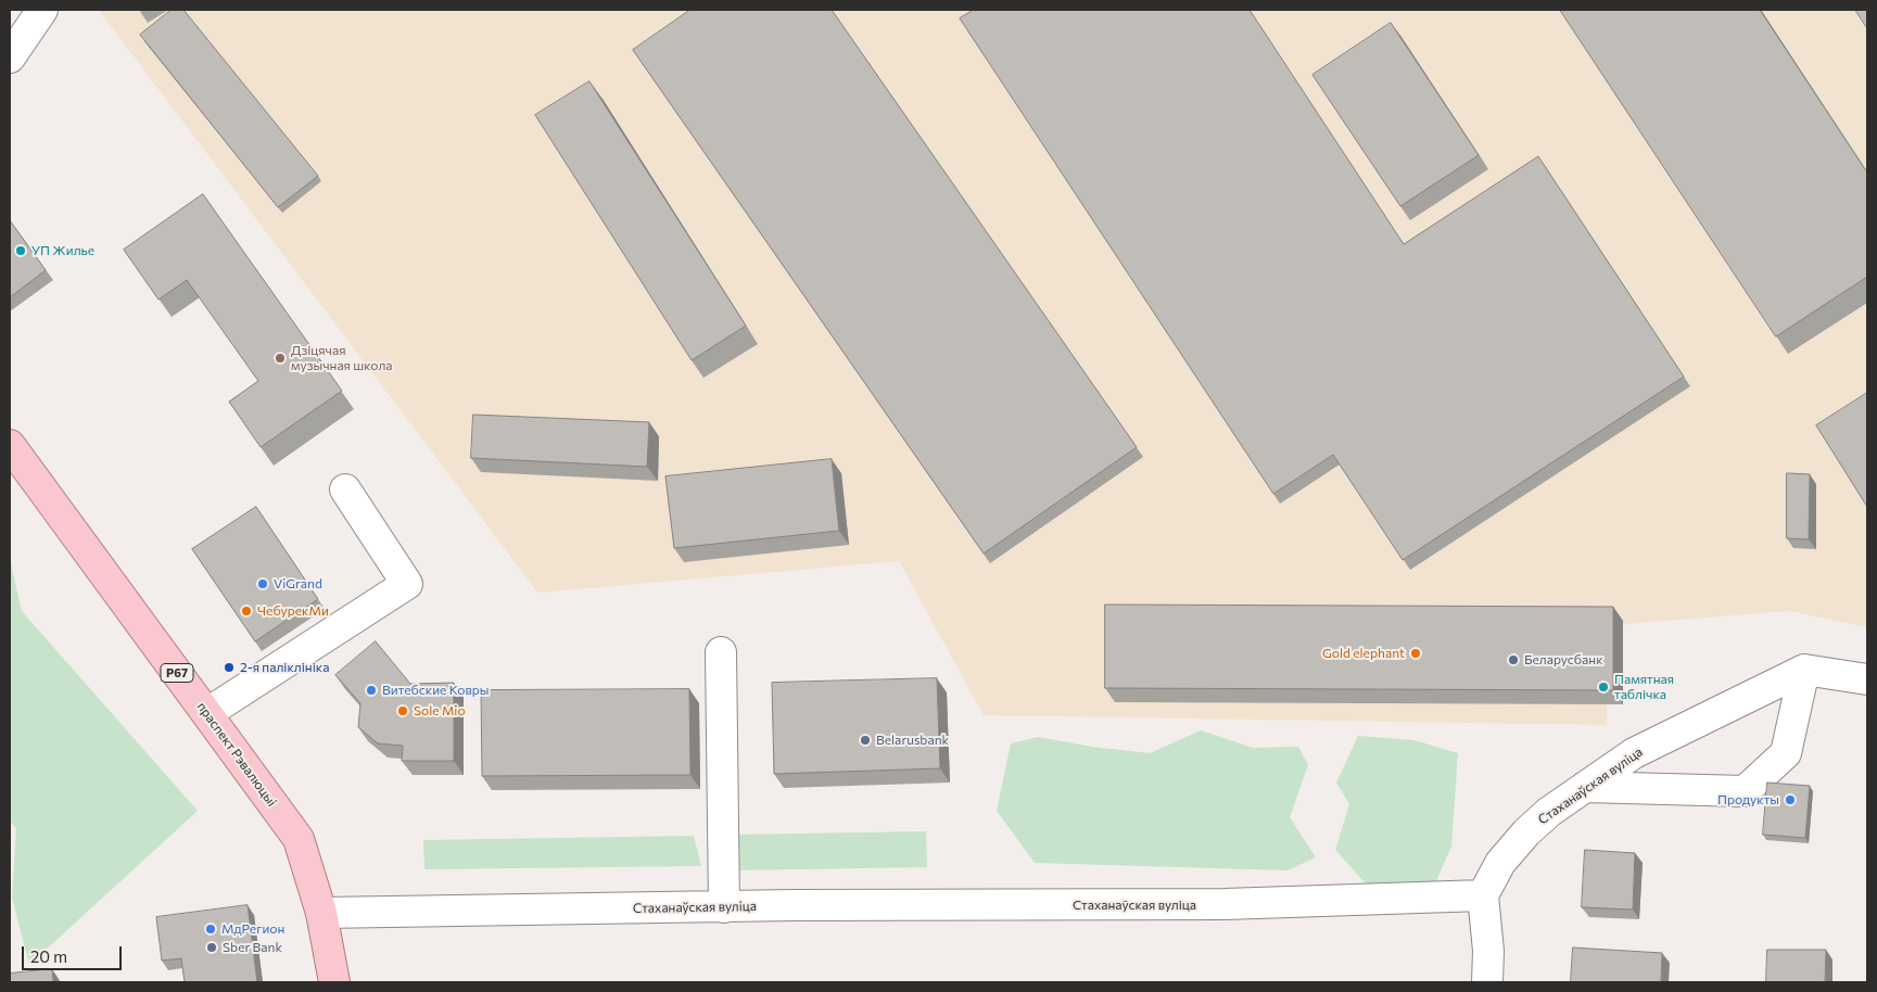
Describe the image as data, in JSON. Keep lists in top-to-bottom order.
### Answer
{
  "streets": {
    "main road": ["Р67", "праспект Рэвалюцыі"],
    "street": ["Стаханаўская вуліца"]
  },
  "crossings": [
    ["праспект Рэвалюцыі", "Стаханаўская вуліца"]
  ],
  "places": [
    "УП Жилье",
    "Дзіцячая музычная школа",
    "ViGrand",
    "ЧебурекМи",
    "Gold elephant",
    "Беларусбанк",
    "2-я паліклініка",
    "Памятная таблічка",
    "Витебские Ковры",
    "Sole Mio",
    "Belarusbank",
    "Продукты",
    "МдРегион",
    "Sber Bank"
  ],
  "scale_bar": "20 m"
}
